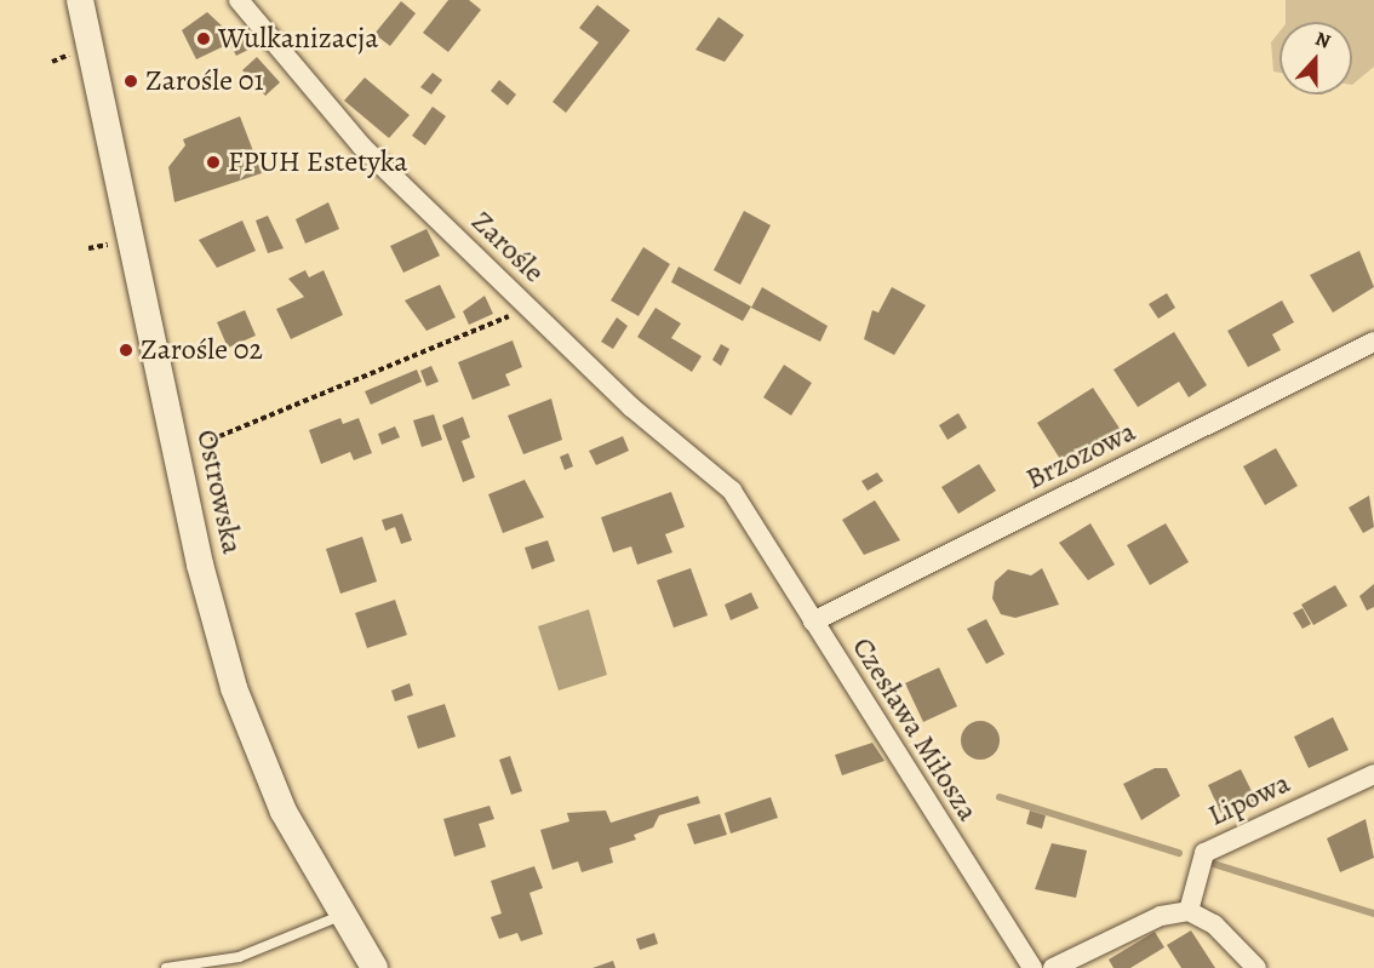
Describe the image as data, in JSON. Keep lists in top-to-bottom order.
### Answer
{
  "streets": {
    "main road": ["Ostrowska"],
    "street": [
      "Zarośle",
      "Brzozowa",
      "Czesława Miłosza",
      "Lipowa"
    ]
  },
  "crossings": [
    ["Zarośle", "Czesława Miłosza"],
    ["Brzozowa", "Czesława Miłosza"]
  ],
  "places": [
    "Wulkanizacja",
    "Zarośle 01",
    "FPUH Estetyka",
    "Zarośle 02"
  ],
  "north": "top"
}
